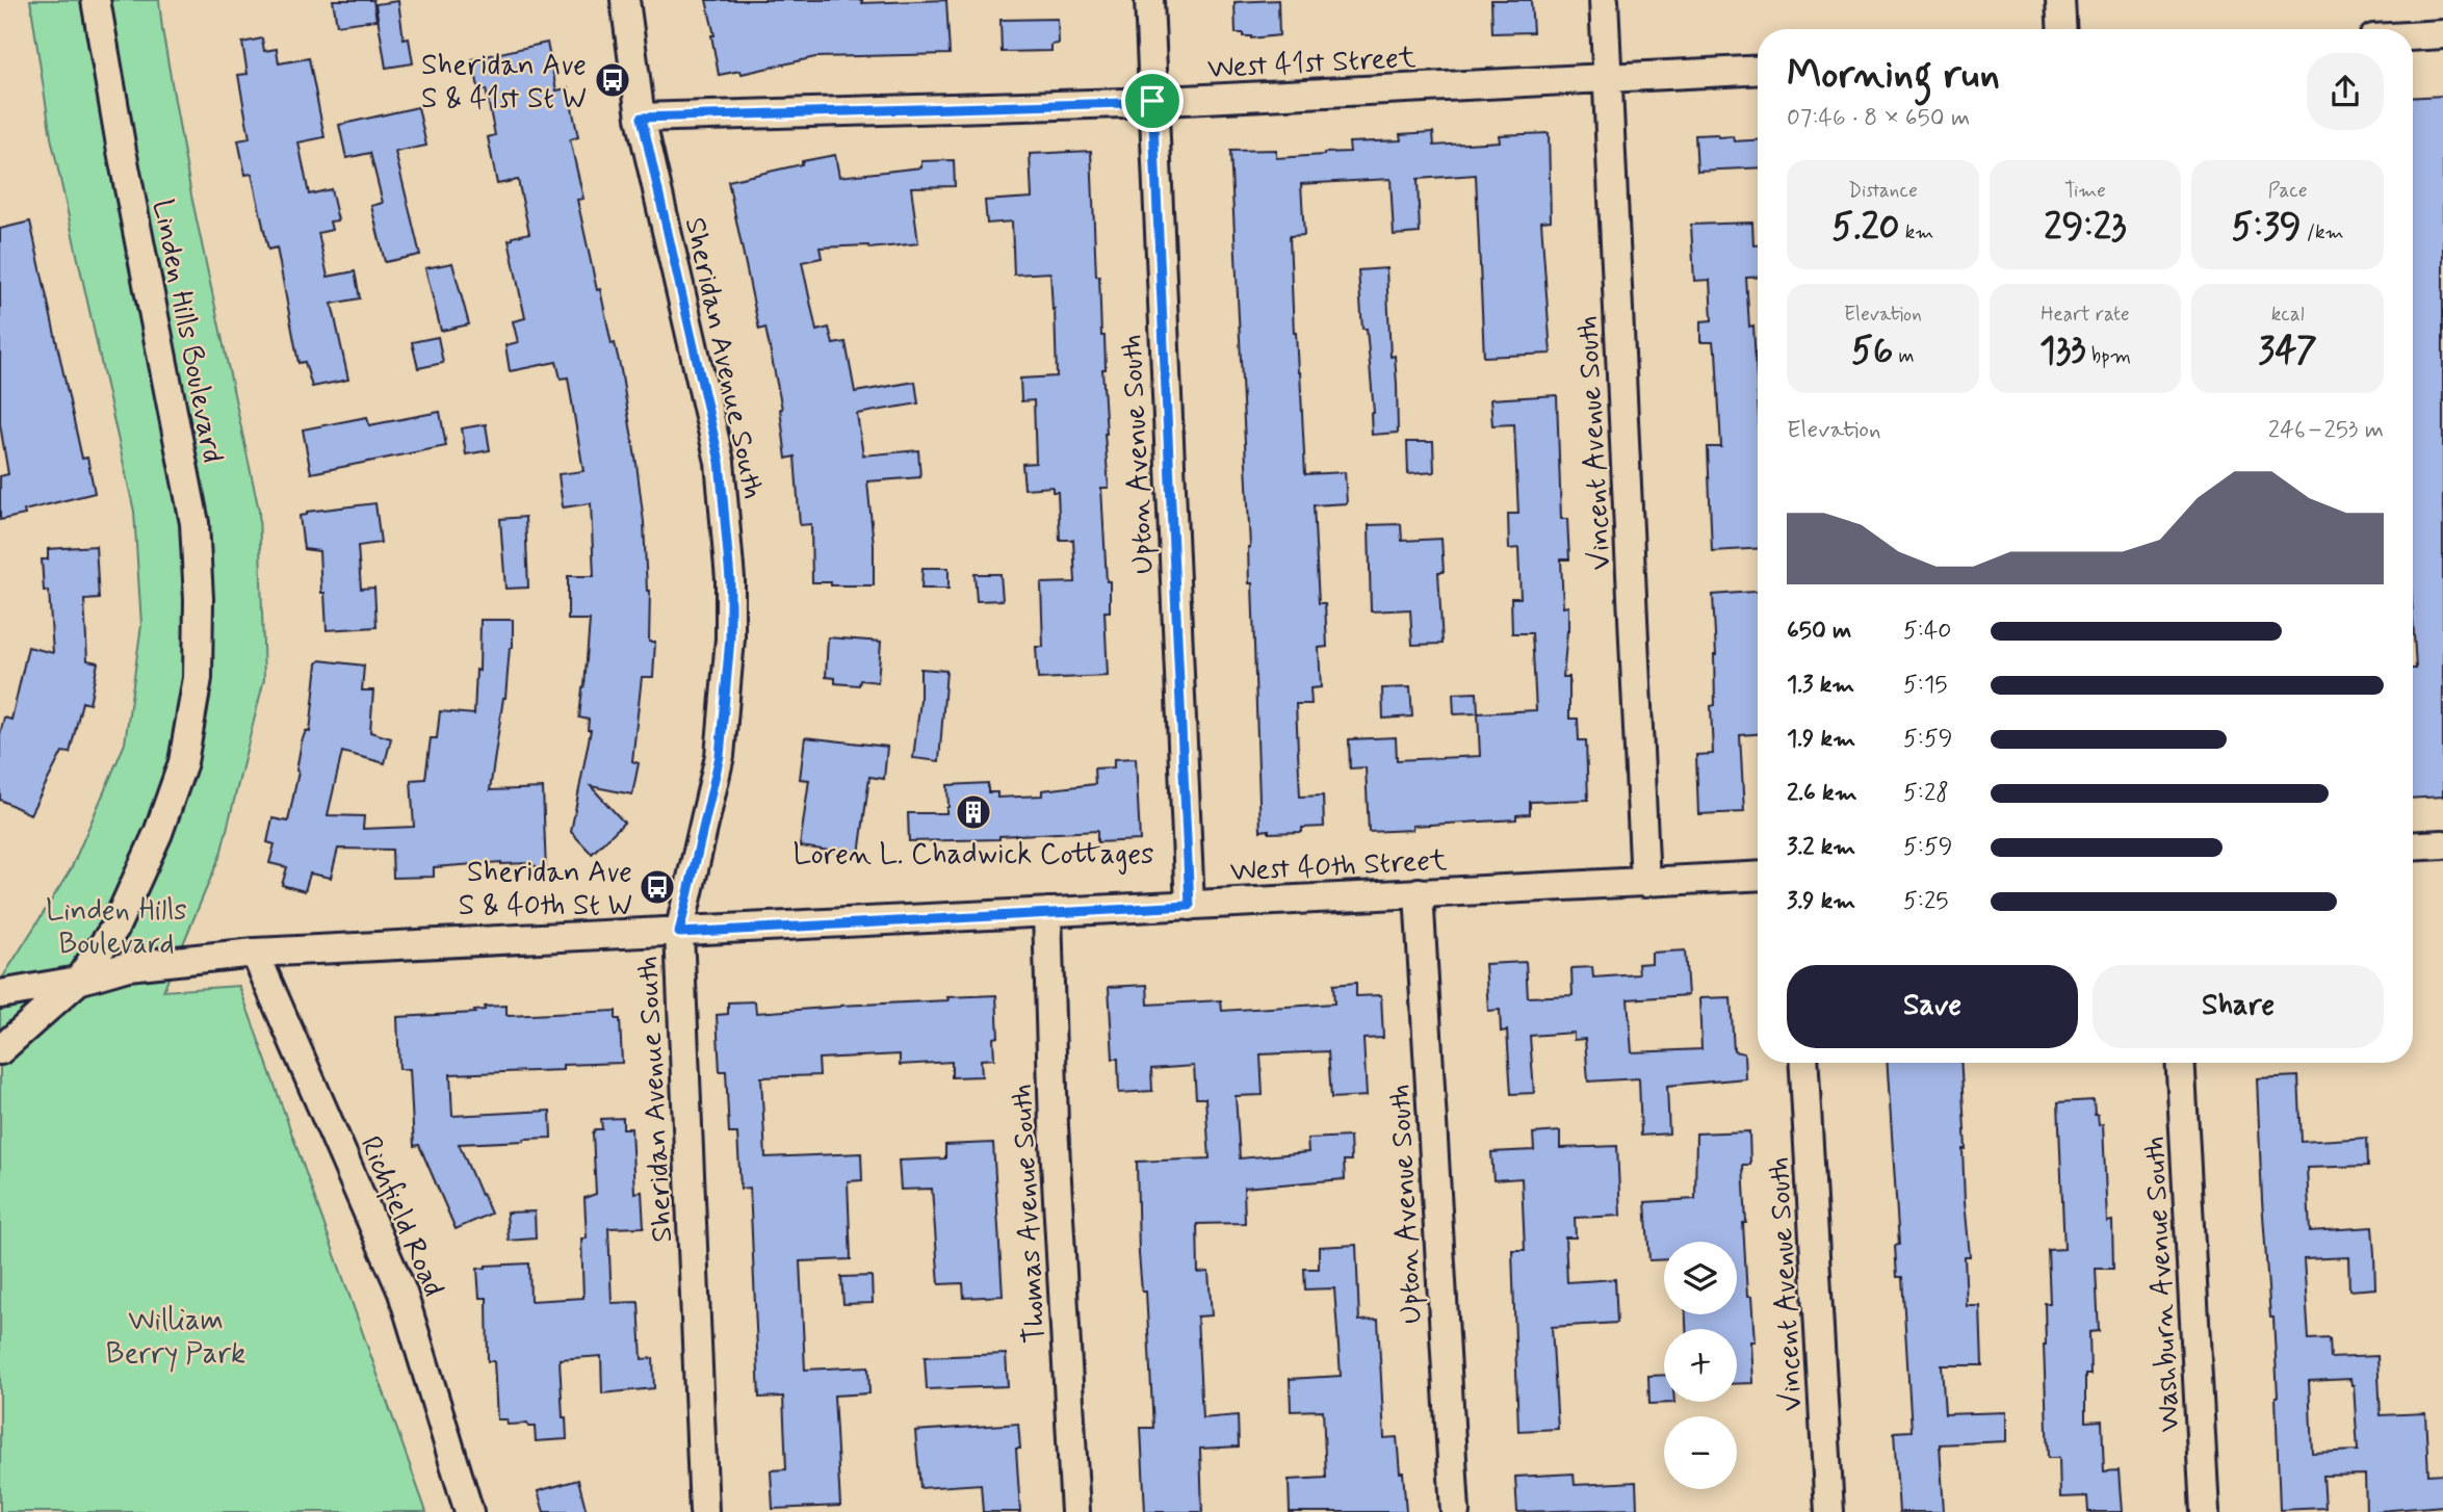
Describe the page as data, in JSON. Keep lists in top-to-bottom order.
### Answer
{
  "streets": {
    "street": [
      "West 41st Street",
      "Linden Hills Boulevard",
      "Sheridan Avenue South",
      "Vincent Avenue South",
      "Upton Avenue South",
      "West 40th Street",
      "Thomas Avenue South",
      "Richfield Road",
      "Washburn Avenue South"
    ]
  },
  "crossings": [
    ["West 41st Street", "Sheridan Avenue South"],
    ["West 41st Street", "Vincent Avenue South"],
    ["West 41st Street", "Upton Avenue South"],
    ["Linden Hills Boulevard", "West 40th Street"],
    ["Sheridan Avenue South", "West 40th Street"],
    ["Vincent Avenue South", "West 40th Street"],
    ["Upton Avenue South", "West 40th Street"],
    ["West 40th Street", "Thomas Avenue South"],
    ["West 40th Street", "Richfield Road"]
  ],
  "parks": ["Linden Hills Boulevard", "William Berry Park"],
  "places": {
    "bus stop": ["Sheridan Ave S & 41st St W", "Sheridan Ave S & 40th St W"],
    "building": ["Loren L. Chadwick Cottages"]
  },
  "page": {
    "heading": ["Morning run", "07:46 · 8 × 650 m"],
    "stats": [
      ["Distance", "5.20 km"],
      ["Time", "29:23"],
      ["Pace", "5:39 /km"],
      ["Elevation", "56 m"],
      ["Heart rate", "133 bpm"],
      ["kcal", "347"]
    ],
    "chart": ["Elevation", "246–253 m"],
    "list": [
      {
        "name": "650 m",
        "note": "5:40"
      },
      {
        "name": "1.3 km",
        "note": "5:15"
      },
      {
        "name": "1.9 km",
        "note": "5:59"
      },
      {
        "name": "2.6 km",
        "note": "5:28"
      },
      {
        "name": "3.2 km",
        "note": "5:59"
      },
      {
        "name": "3.9 km",
        "note": "5:25"
      }
    ],
    "buttons": ["Save", "Share"],
    "map_buttons": ["+", "−"]
  }
}
